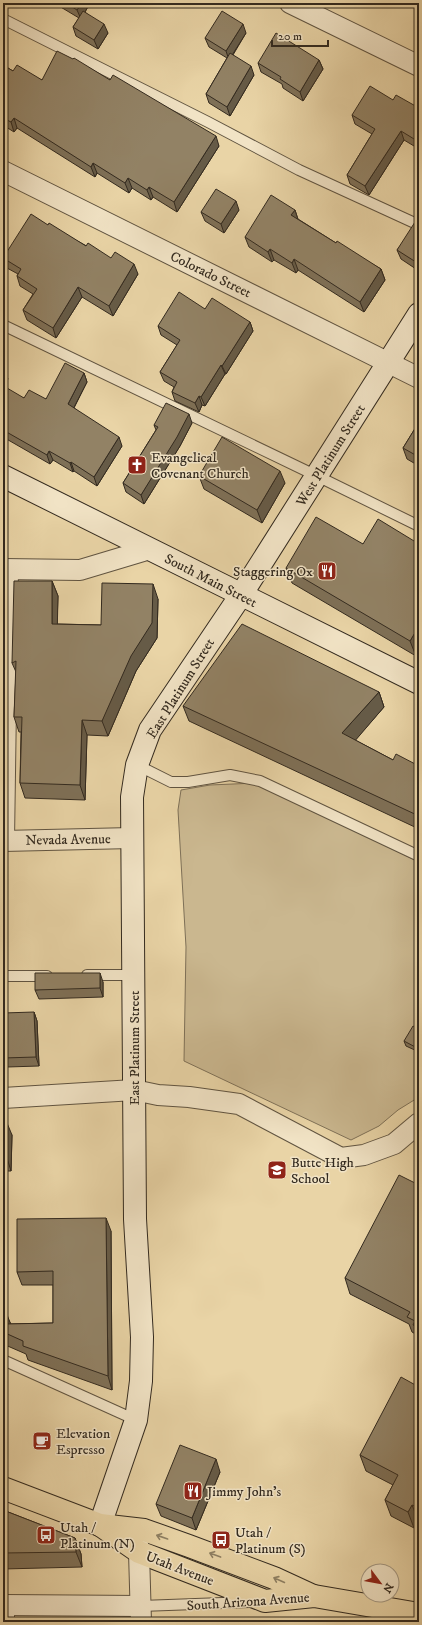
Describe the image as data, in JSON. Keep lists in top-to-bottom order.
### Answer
{
  "streets": {
    "main road": ["Utah Avenue", "South Arizona Avenue"],
    "street": [
      "Colorado Street",
      "West Platinum Street",
      "South Main Street",
      "East Platinum Street",
      "Nevada Avenue"
    ]
  },
  "crossings": [
    ["Colorado Street", "West Platinum Street"],
    ["West Platinum Street", "South Main Street"],
    ["West Platinum Street", "East Platinum Street"],
    ["South Main Street", "East Platinum Street"],
    ["East Platinum Street", "Nevada Avenue"],
    ["East Platinum Street", "Utah Avenue"],
    ["Utah Avenue", "South Arizona Avenue"]
  ],
  "places": {
    "church": ["Evangelical Covenant Church"],
    "restaurant": ["Staggering Ox", "Jimmy John's"],
    "school or university": ["Butte High School"],
    "cafe": ["Elevation Espresso"],
    "bus stop": ["Utah / Platinum (N)", "Utah / Platinum (S)"]
  },
  "scale_bar": "20 m",
  "north": "bottom right"
}
